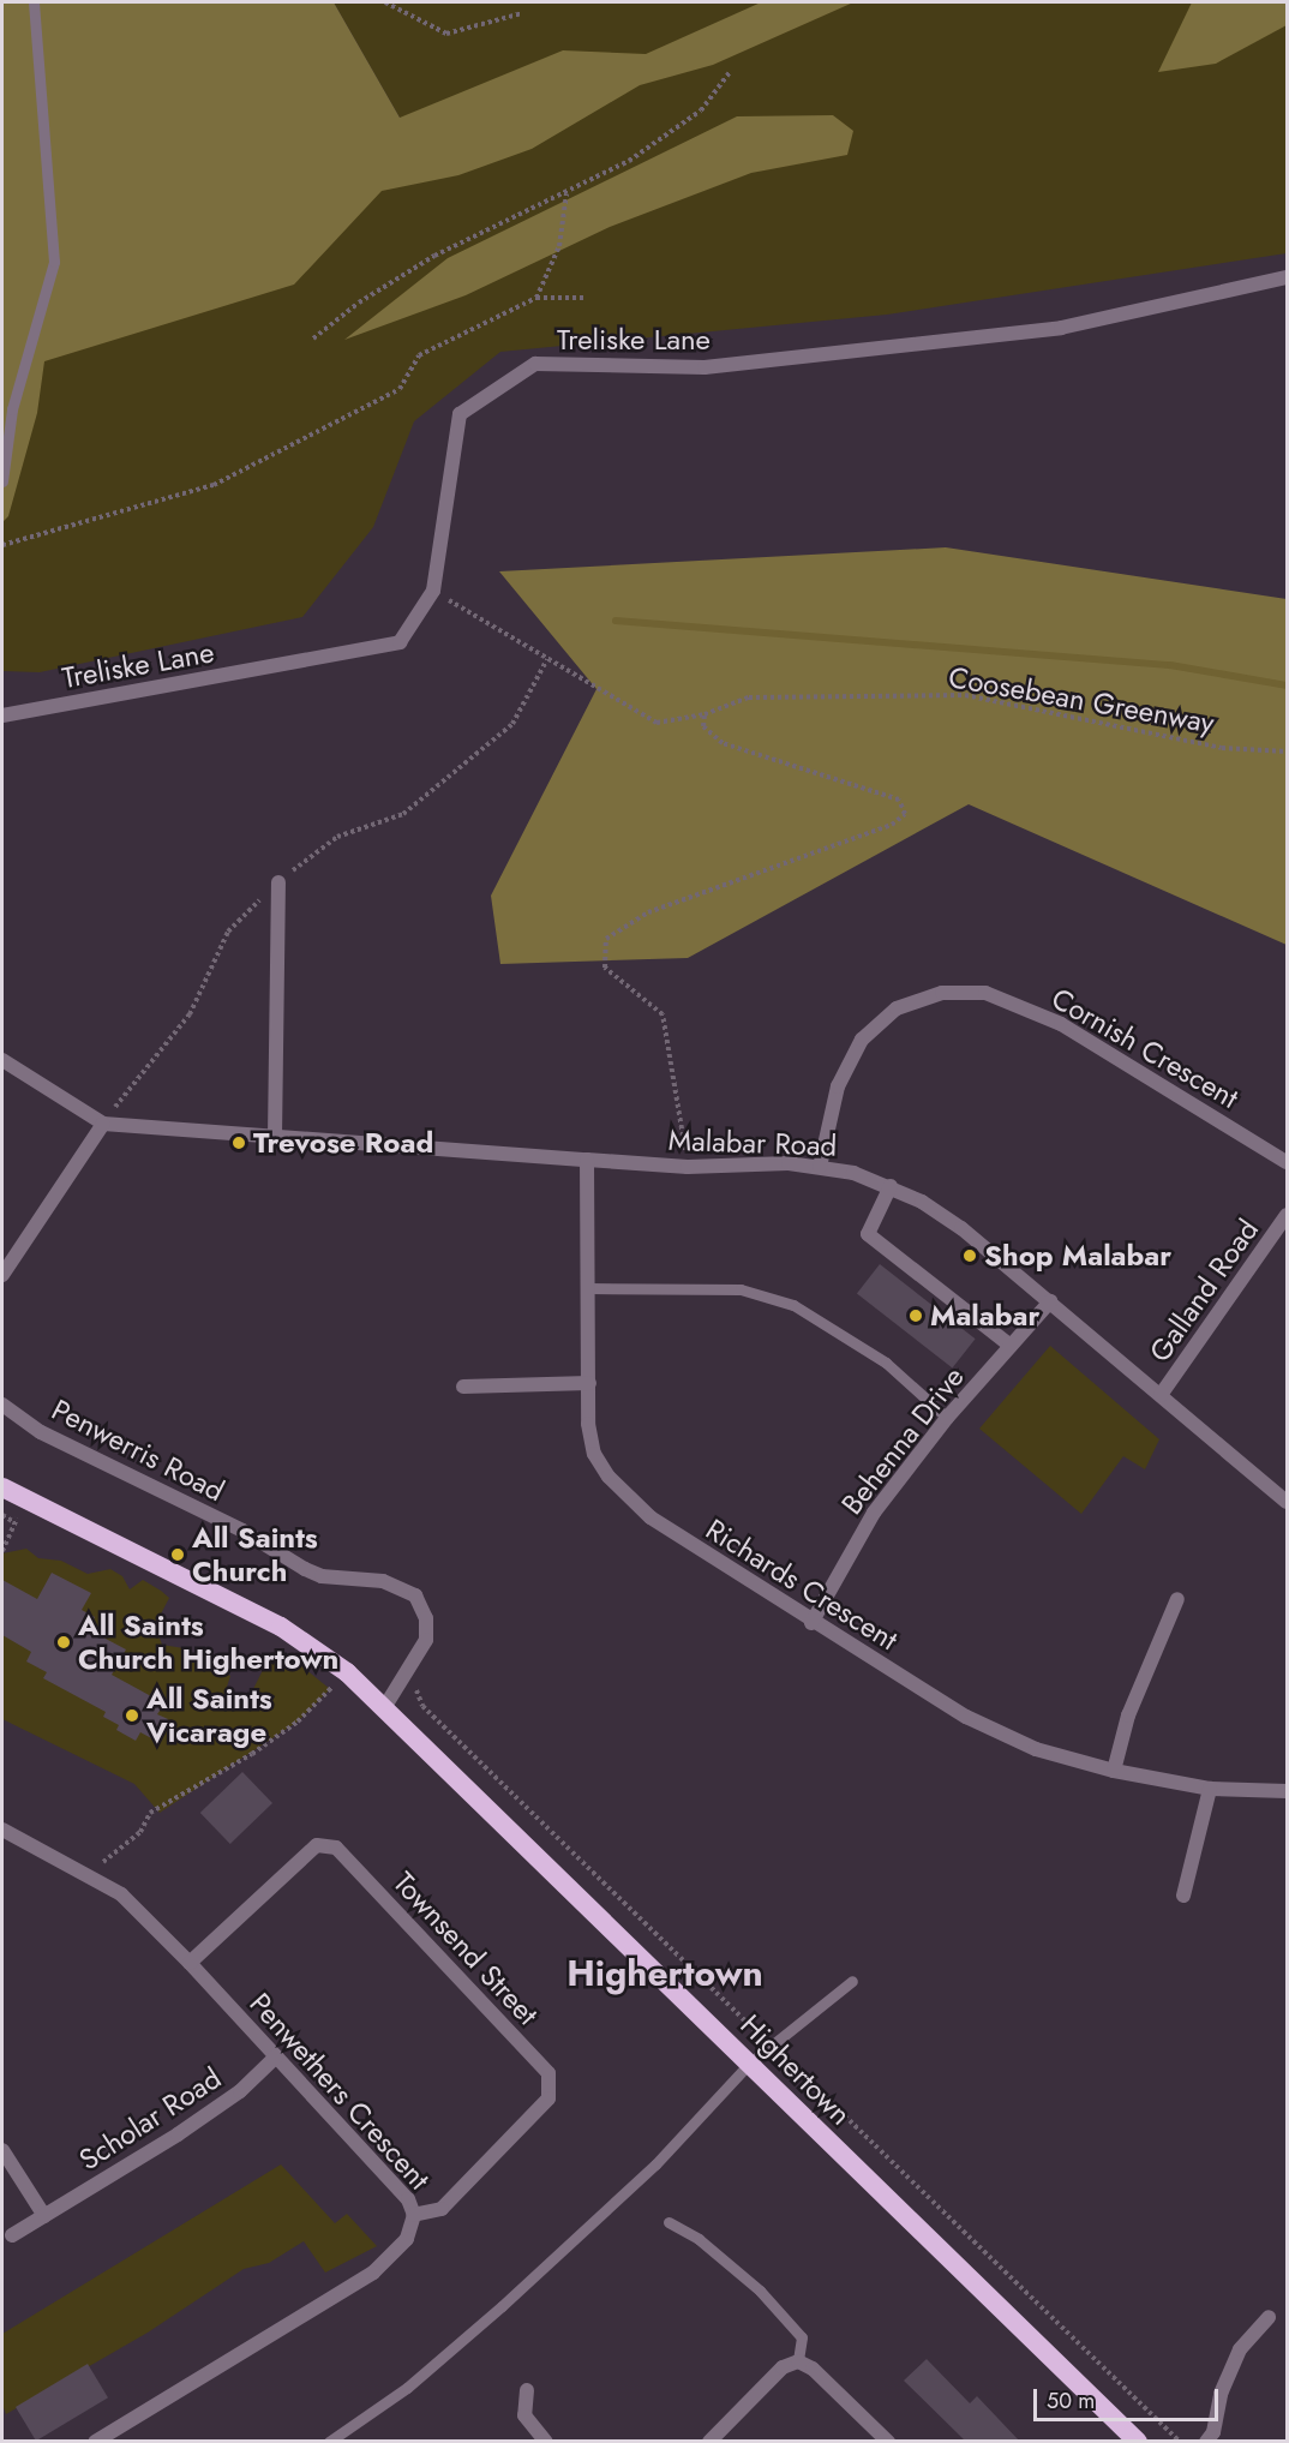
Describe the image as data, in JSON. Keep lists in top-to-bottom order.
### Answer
{
  "streets": {
    "highway": ["Highertown"],
    "street": [
      "Treliske Lane",
      "Cornish Crescent",
      "Malabar Road",
      "Galland Road",
      "Behenna Drive",
      "Penwerris Road",
      "Richards Crescent",
      "Townsend Street",
      "Penwethers Crescent",
      "Scholar Road"
    ],
    "path": ["Coosebean Greenway"]
  },
  "crossings": [
    ["Treliske Lane", "Coosebean Greenway"],
    ["Cornish Crescent", "Malabar Road"],
    ["Malabar Road", "Galland Road"],
    ["Malabar Road", "Behenna Drive"],
    ["Malabar Road", "Richards Crescent"],
    ["Behenna Drive", "Richards Crescent"],
    ["Penwerris Road", "Highertown"],
    ["Townsend Street", "Penwethers Crescent"],
    ["Penwethers Crescent", "Scholar Road"]
  ],
  "districts": ["Highertown"],
  "places": [
    "Trevose Road",
    "Shop Malabar",
    "Malabar",
    "All Saints Church",
    "All Saints Church Highertown",
    "All Saints Vicarage"
  ],
  "scale_bar": "50 m"
}
